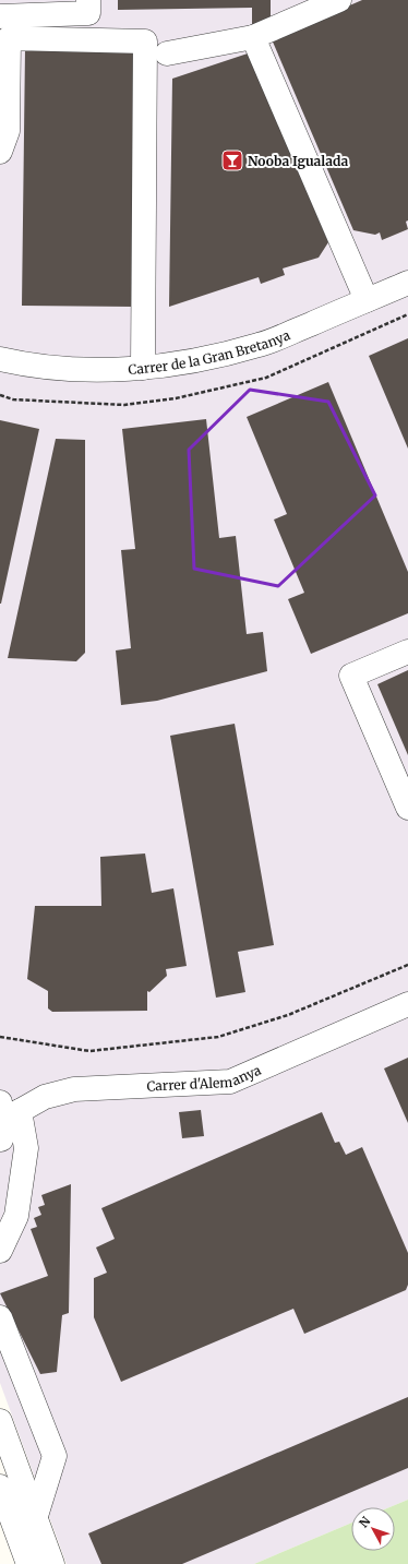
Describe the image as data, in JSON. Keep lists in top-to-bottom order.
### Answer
{
  "streets": {
    "street": ["Carrer de la Gran Bretanya", "Carrer d'Alemanya"]
  },
  "places": {
    "bar": ["Nooba Igualada"]
  },
  "north": "top left"
}
